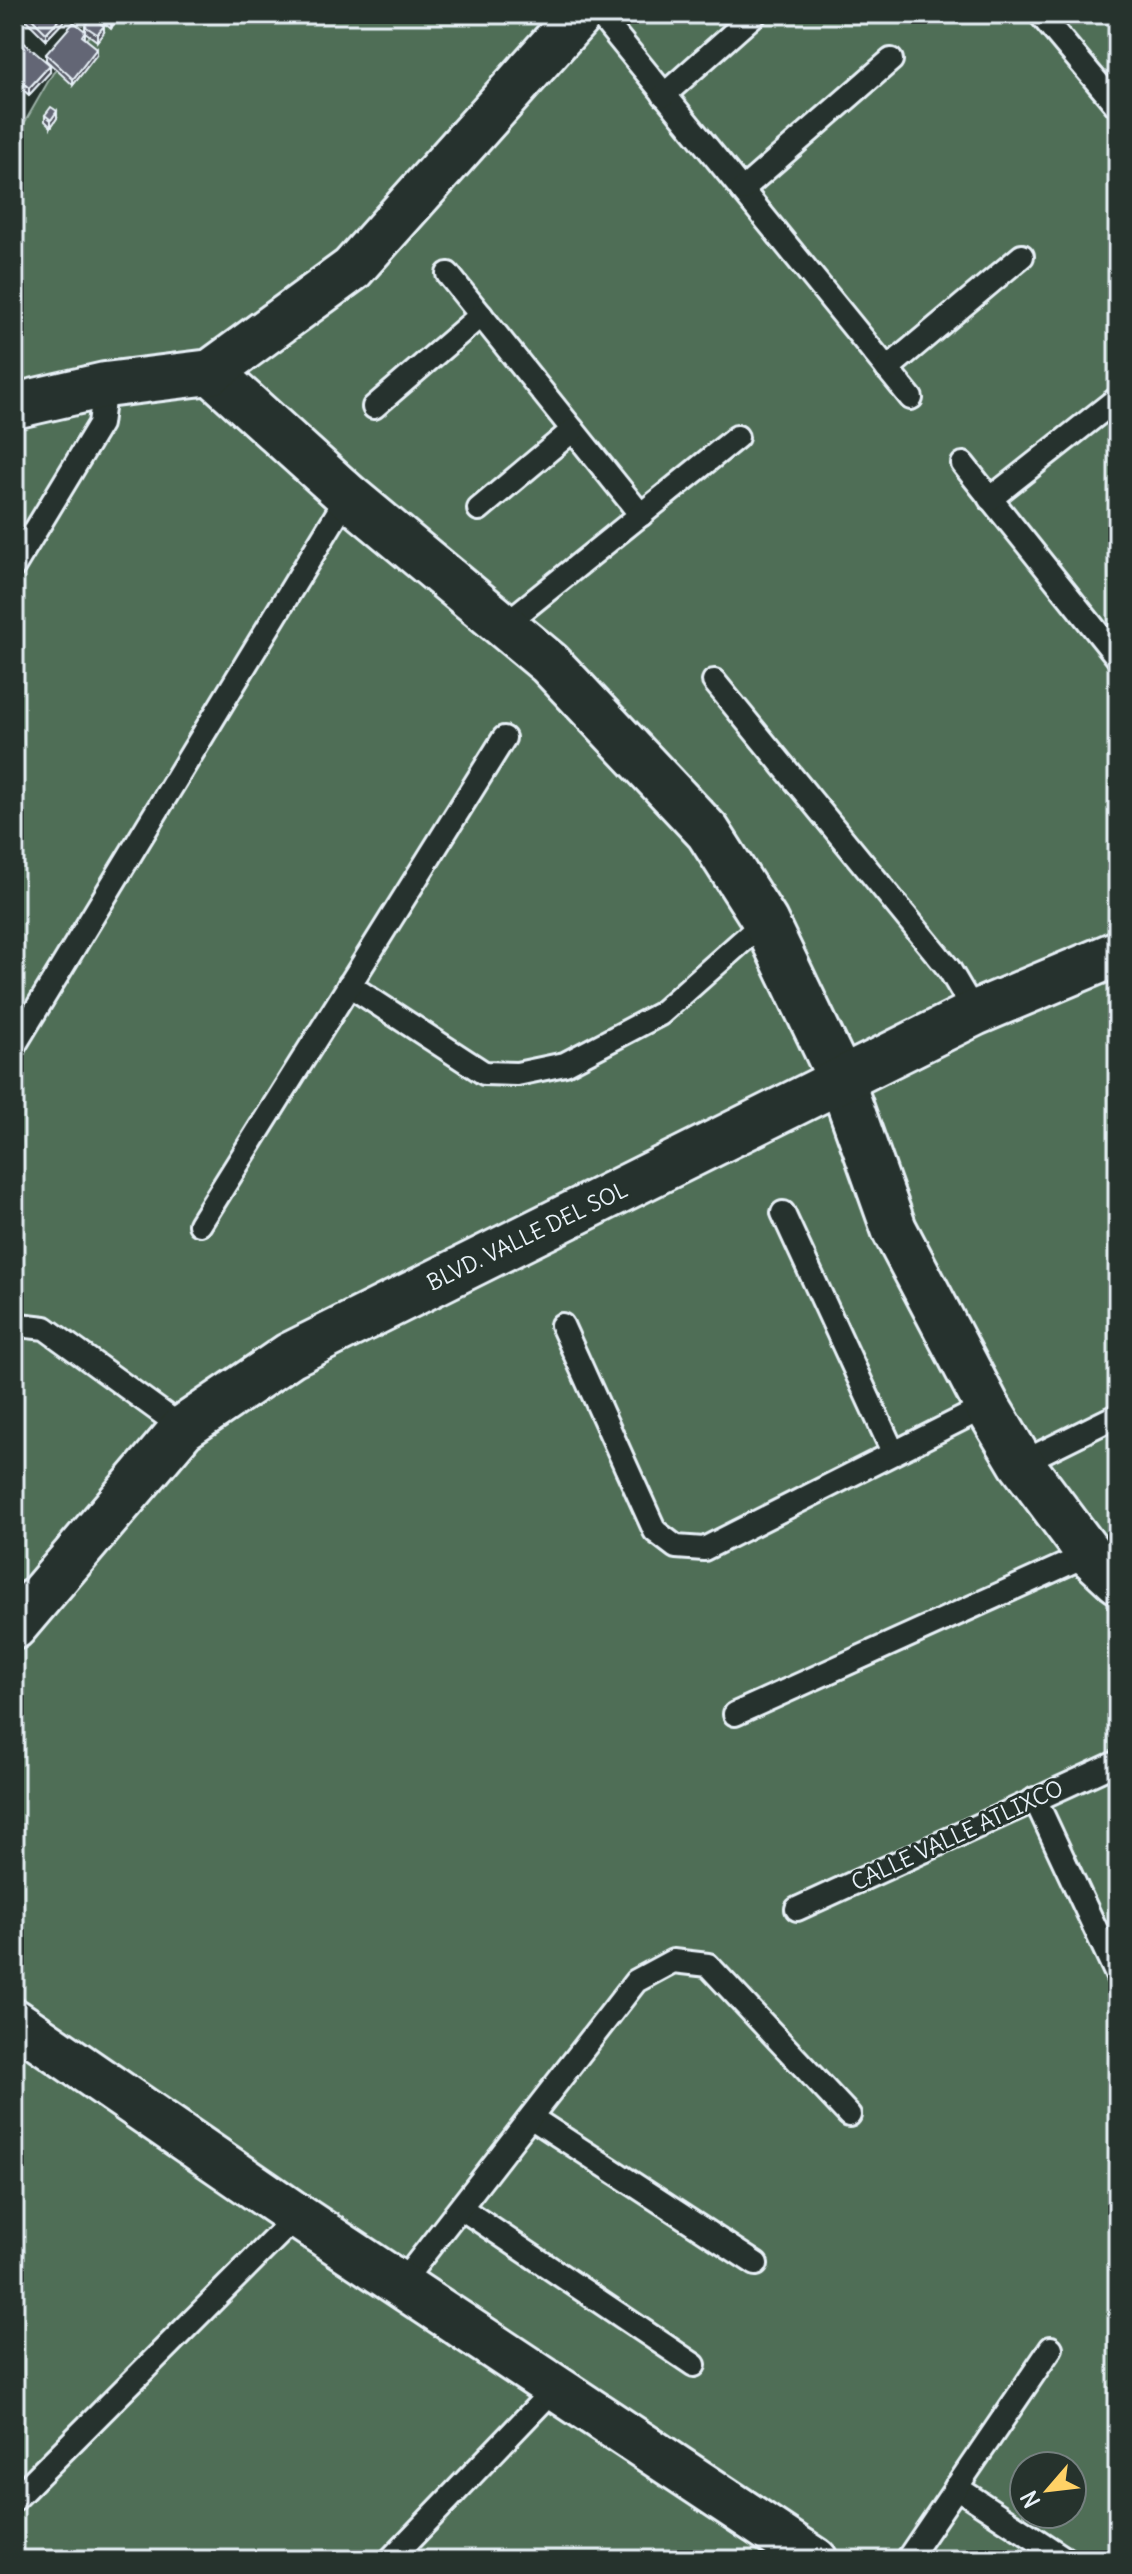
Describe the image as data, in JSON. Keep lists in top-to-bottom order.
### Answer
{
  "streets": {
    "street": ["BLVD. VALLE DEL SOL"],
    "lane": ["CALLE VALLE ATLIXCO"]
  },
  "north": "bottom left"
}
